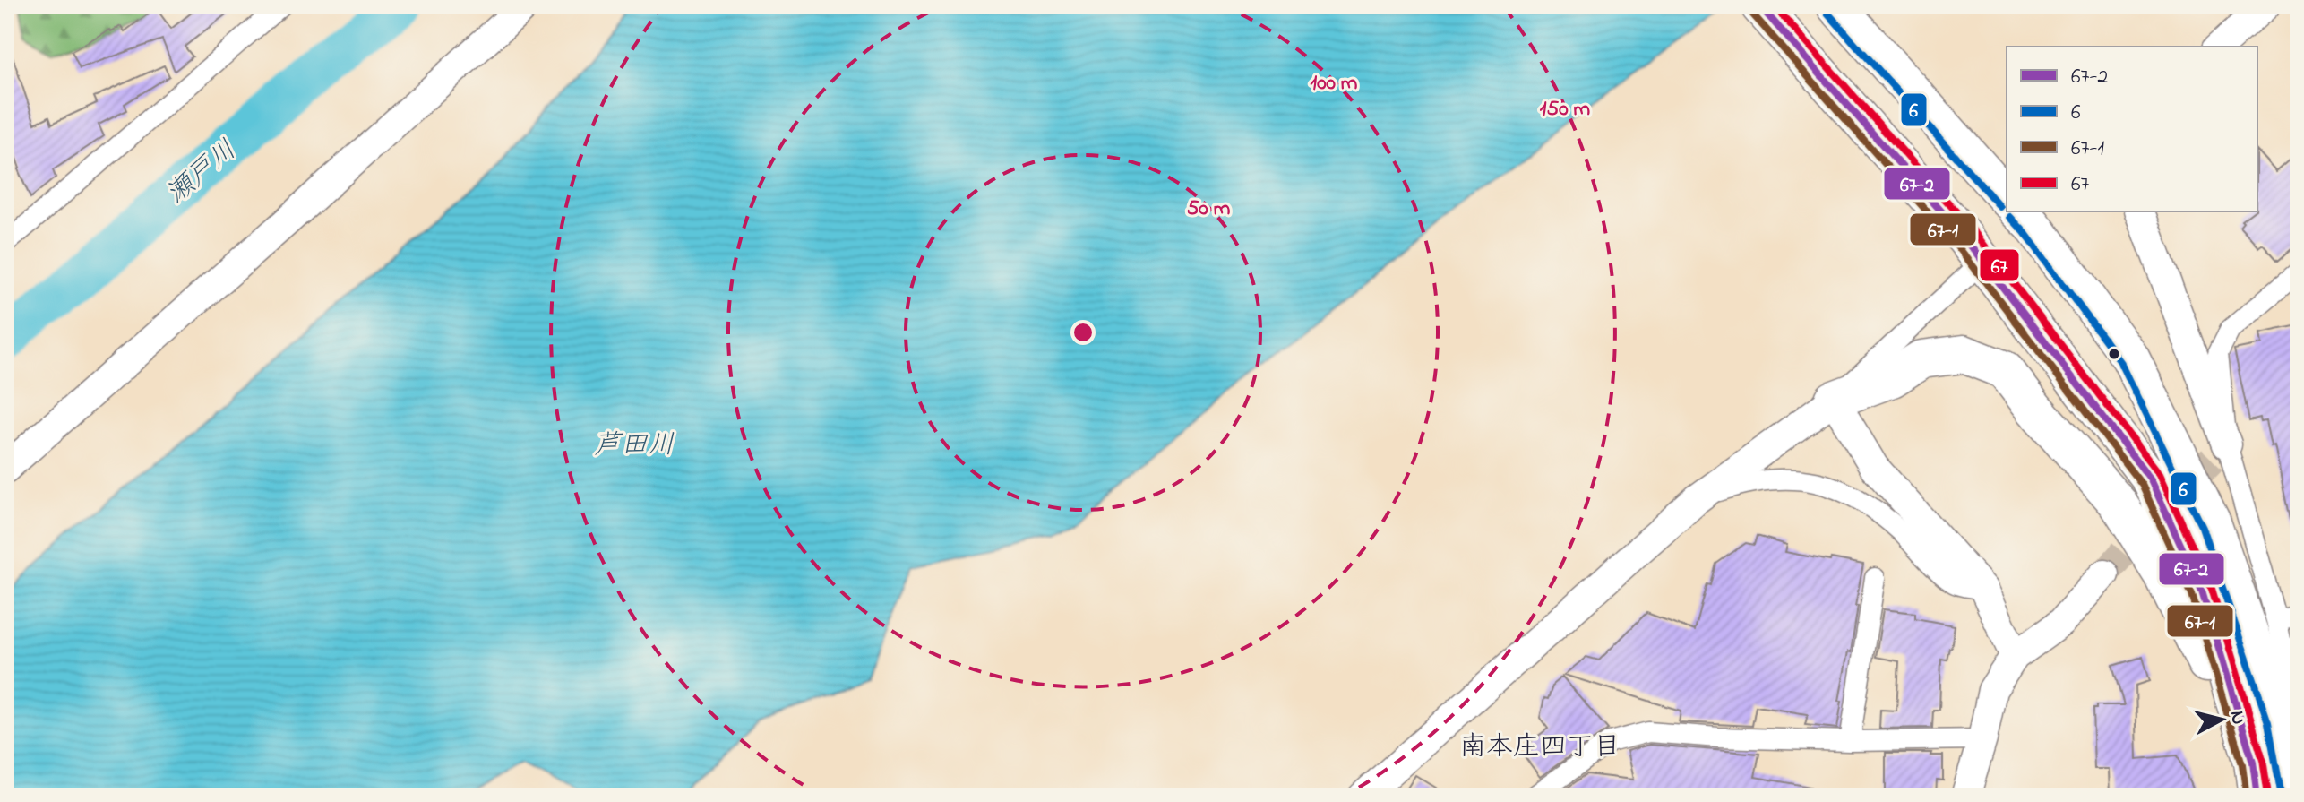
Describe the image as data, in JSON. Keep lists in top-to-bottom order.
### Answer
{
  "districts": ["南本庄四丁目"],
  "water": ["瀬戸川", "芦田川"],
  "lines": [
    "transit line 67-2",
    "transit line 67",
    "transit line 6",
    "transit line 67-1"
  ],
  "legend": [
    "67-2",
    "6",
    "67-1",
    "67"
  ],
  "north": "right",
  "rings": ["100 m", "150 m", "50 m"]
}
